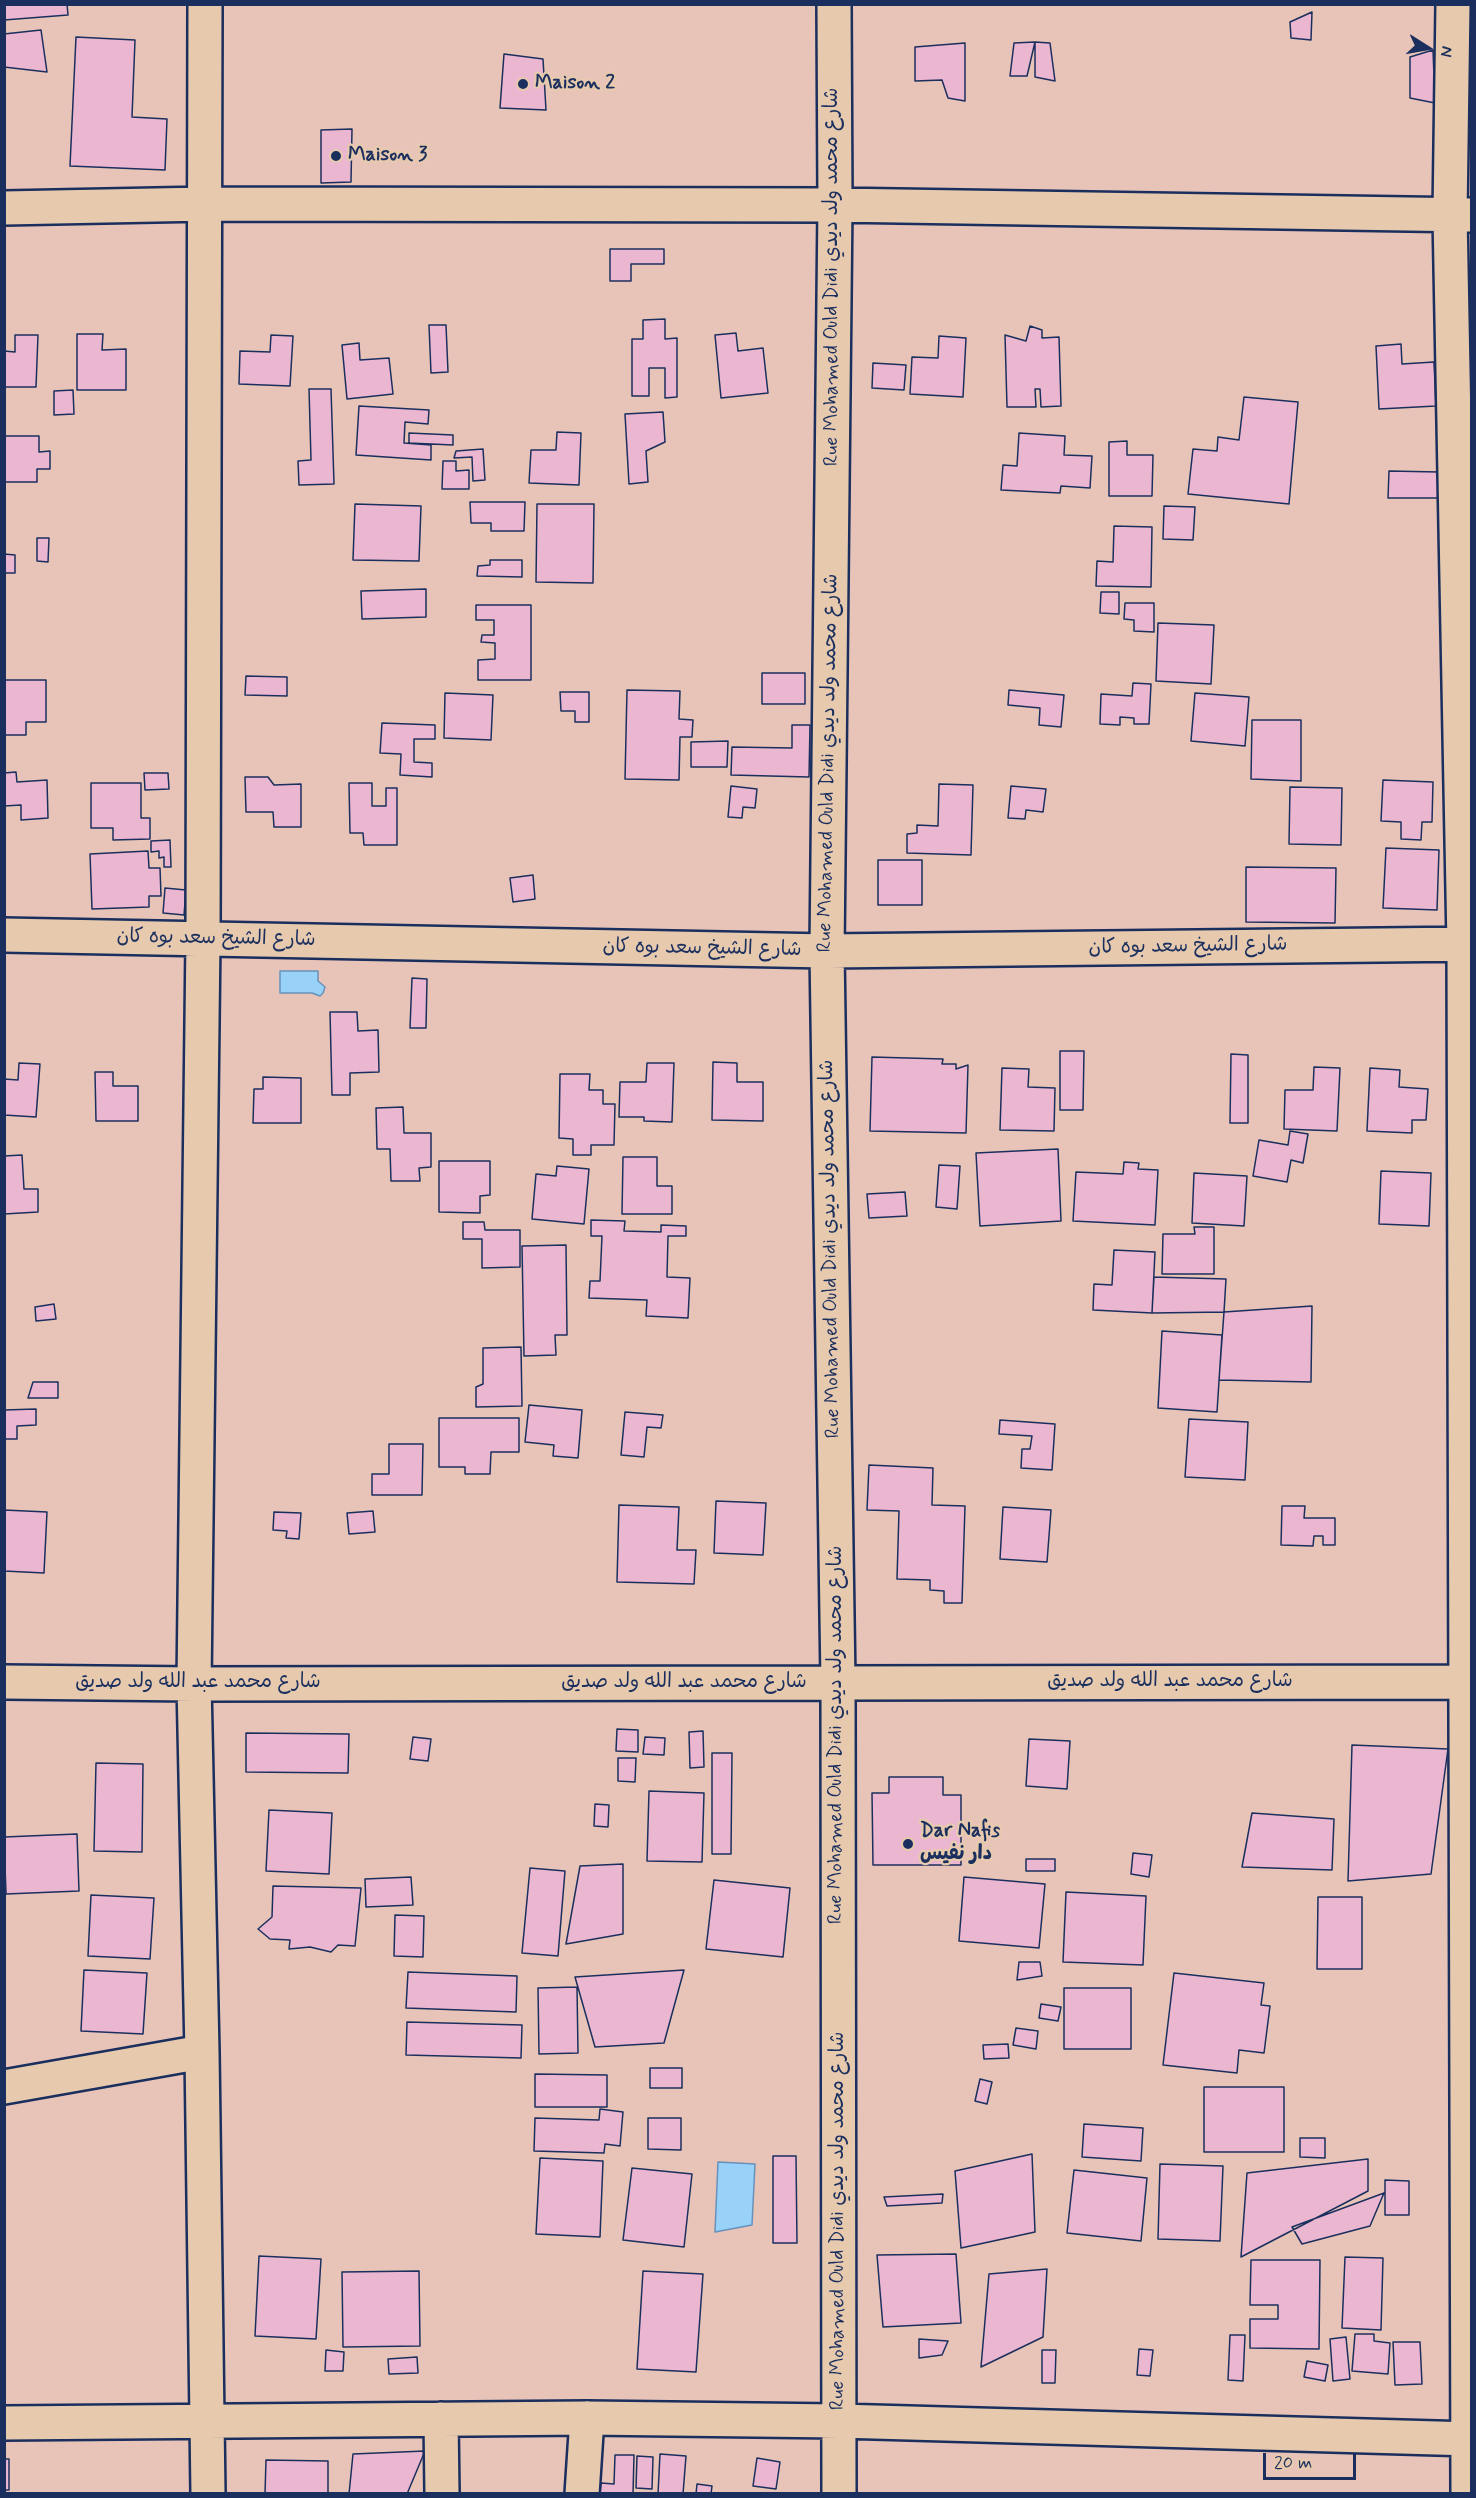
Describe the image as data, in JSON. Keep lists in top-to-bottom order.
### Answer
{
  "streets": {
    "street": ["Rue Mohamed Ould Didi شارع محمد ولد ديدي", "شارع الشيخ سعد بوه كان", "شارع محمد عبد الله ولد صديق"]
  },
  "crossings": [
    ["Rue Mohamed Ould Didi شارع محمد ولد ديدي", "شارع الشيخ سعد بوه كان"],
    ["Rue Mohamed Ould Didi شارع محمد ولد ديدي", "شارع محمد عبد الله ولد صديق"]
  ],
  "places": ["Maison 2", "Maison 3", "Dar Nafis دار نفيس"],
  "scale_bar": "20 m",
  "north": "right"
}
